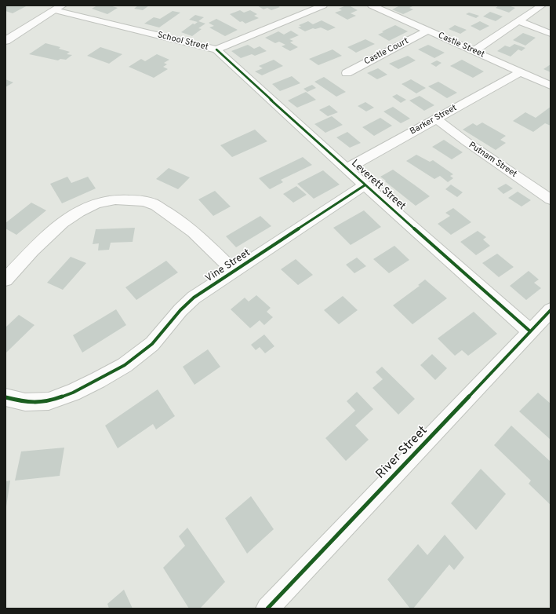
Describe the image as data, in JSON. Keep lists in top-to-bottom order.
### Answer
{
  "streets": {
    "street": [
      "School Street",
      "Castle Street",
      "Castle Court",
      "Barker Street",
      "Putnam Street",
      "Leverett Street",
      "Vine Street",
      "River Street"
    ]
  },
  "crossings": [
    ["School Street", "Leverett Street"],
    ["Castle Street", "Castle Court"],
    ["Castle Street", "Barker Street"],
    ["Barker Street", "Putnam Street"],
    ["Barker Street", "Leverett Street"],
    ["Leverett Street", "Vine Street"],
    ["Leverett Street", "River Street"]
  ]
}
